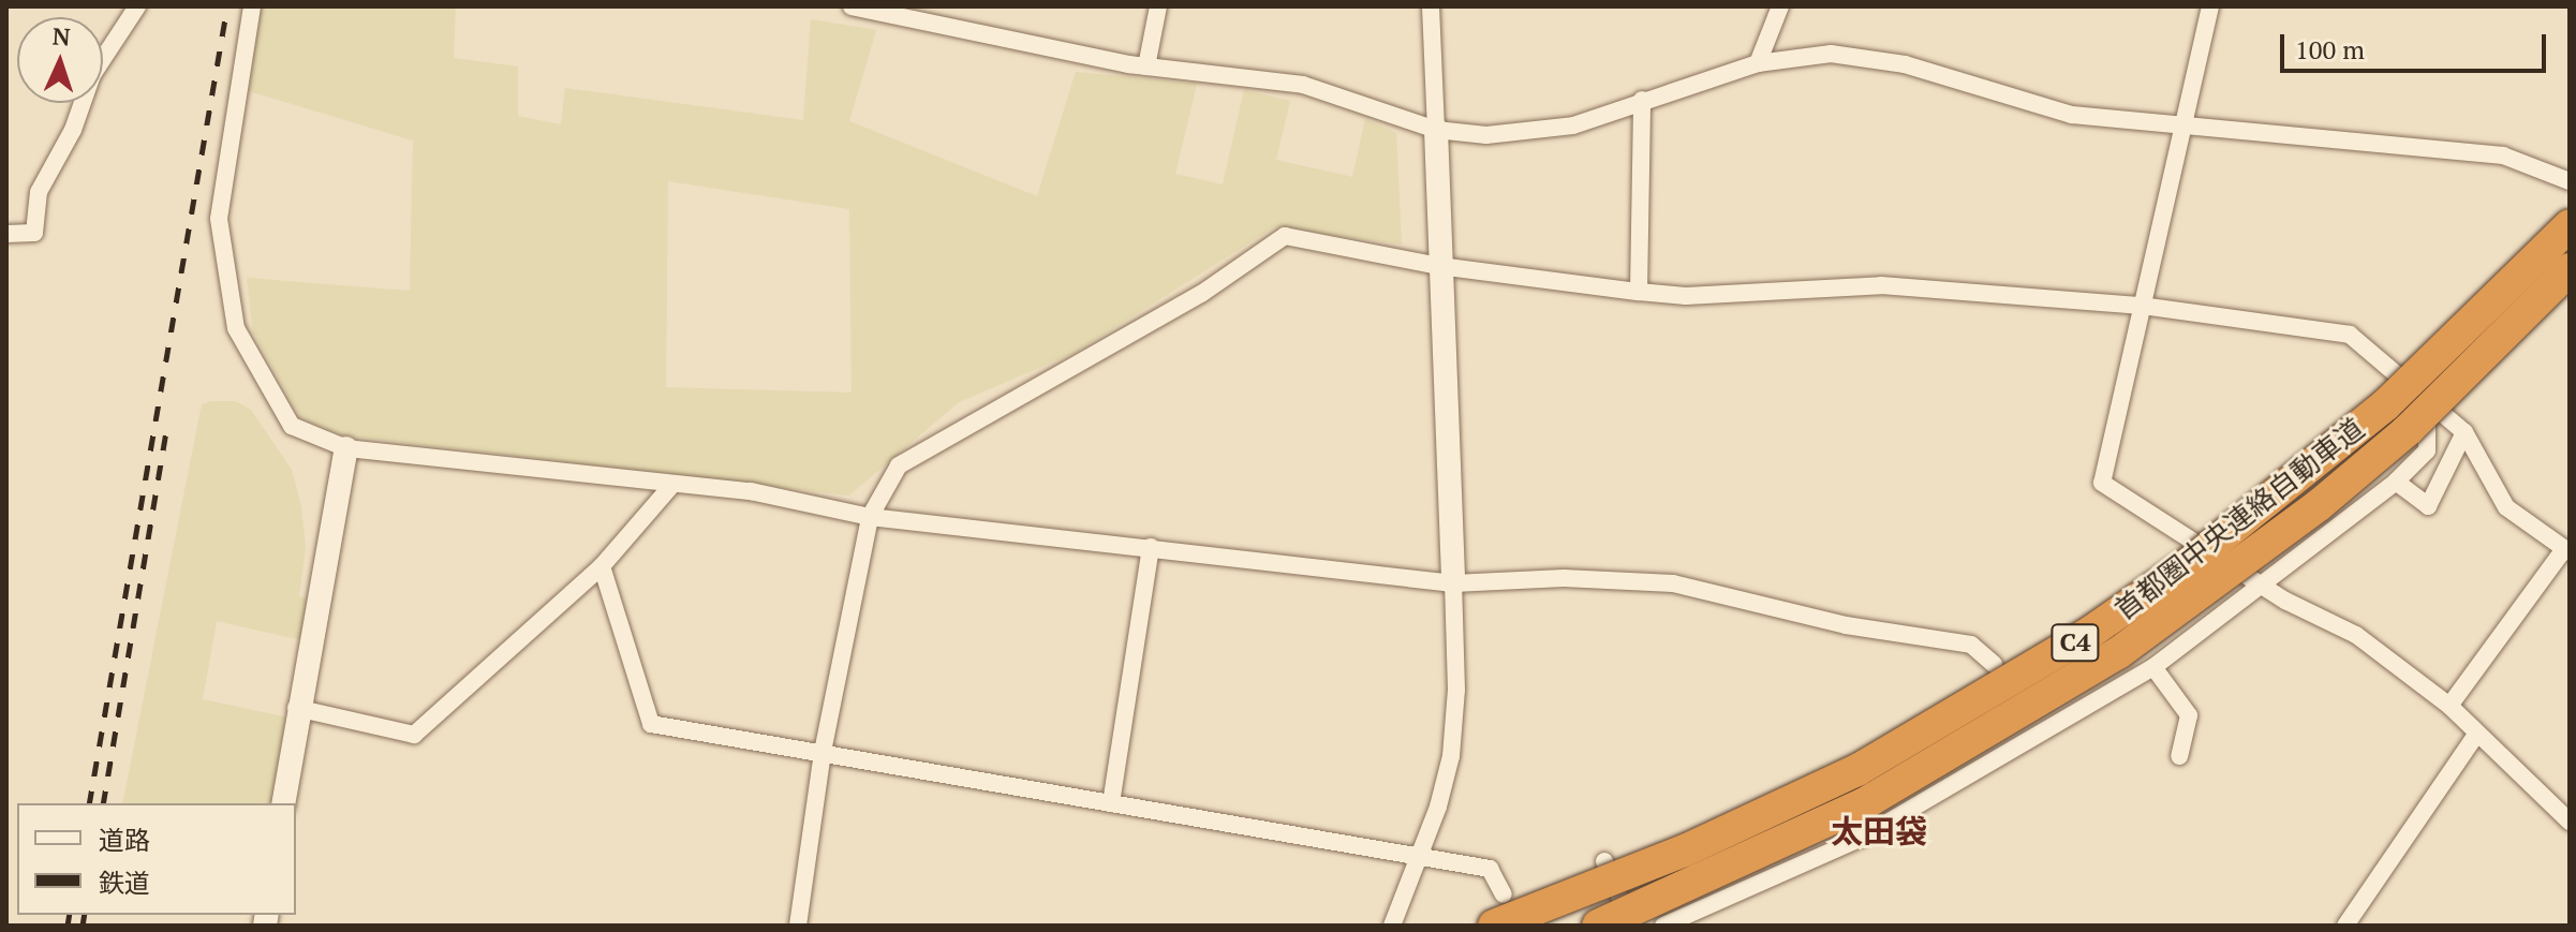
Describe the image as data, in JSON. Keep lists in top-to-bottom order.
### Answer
{
  "streets": {
    "highway": ["首都圏中央連絡自動車道", "C4"]
  },
  "districts": ["太田袋"],
  "legend": ["道路", "鉄道"],
  "scale_bar": "100 m",
  "north": "top"
}
